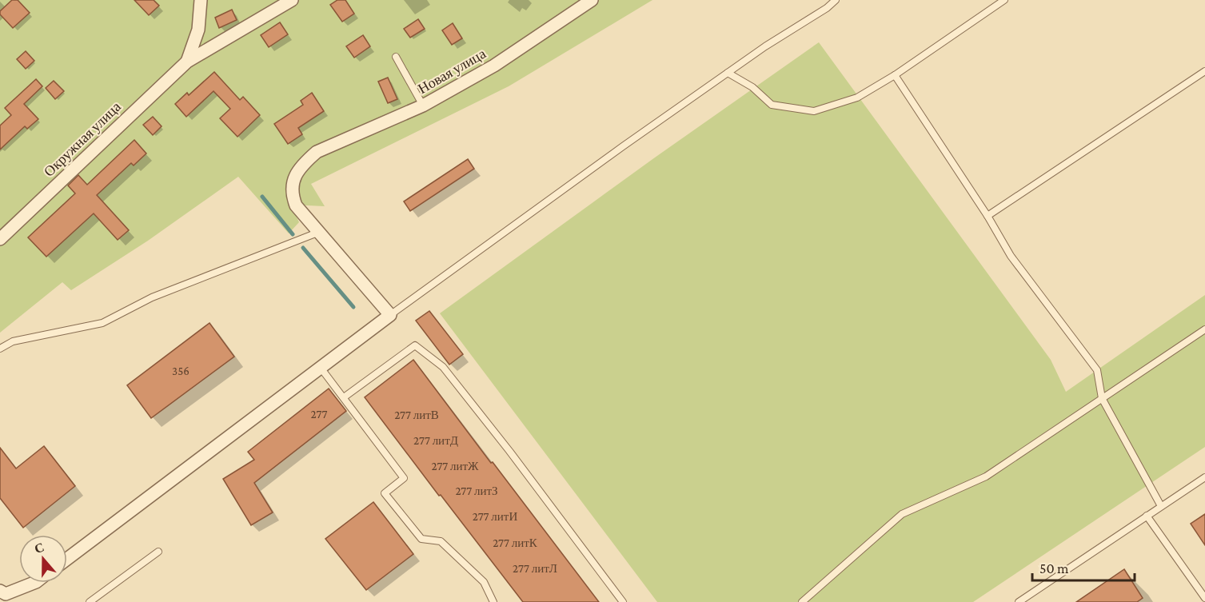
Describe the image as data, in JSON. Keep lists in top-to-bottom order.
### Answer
{
  "streets": {
    "street": ["Новая улица", "Окружная улица"]
  },
  "house_numbers": [
    "356",
    "277",
    "277 литВ",
    "277 литД",
    "277 литЖ",
    "277 литЗ",
    "277 литИ",
    "277 литК",
    "277 литЛ"
  ],
  "scale_bar": "50 m",
  "north": "top"
}
